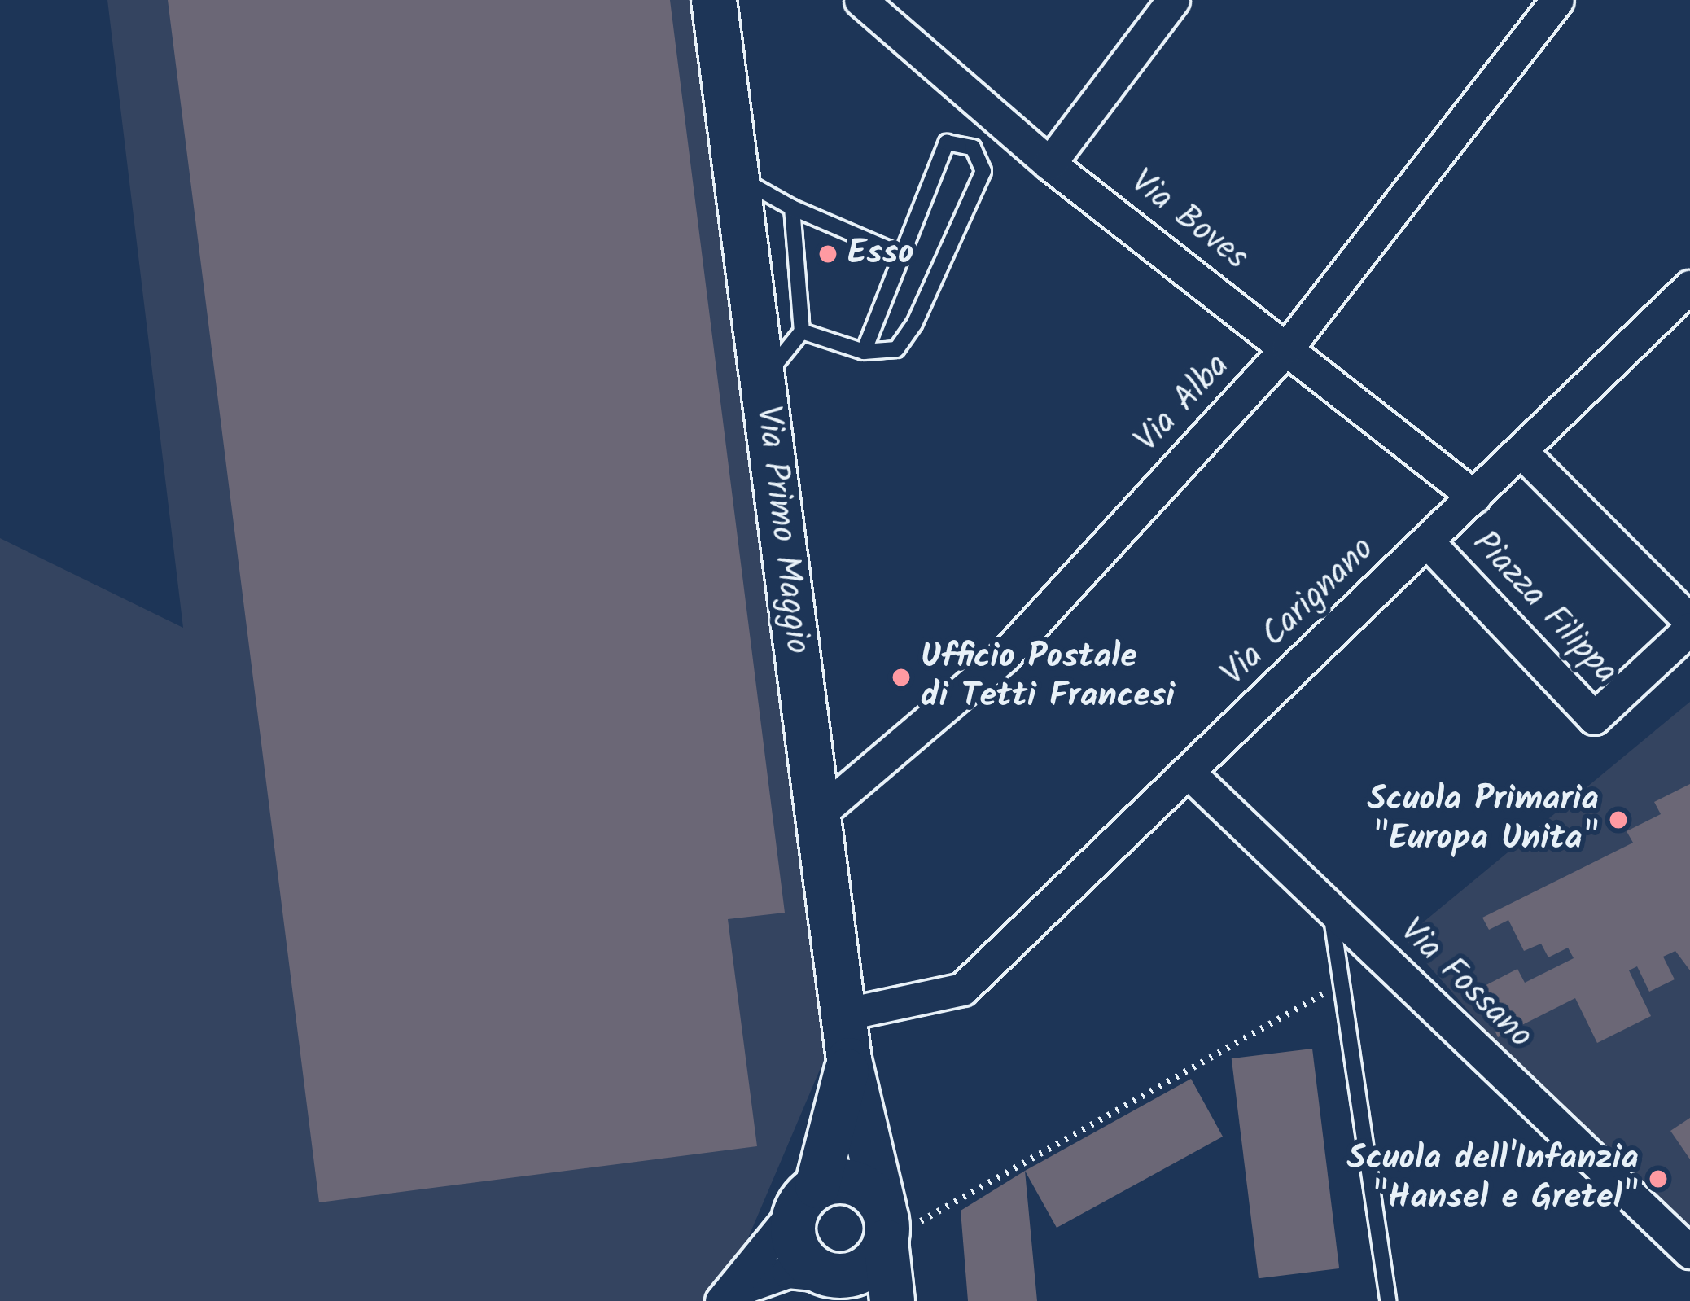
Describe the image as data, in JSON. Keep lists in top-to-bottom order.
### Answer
{
  "streets": {
    "main road": ["Via Primo Maggio"],
    "street": [
      "Via Boves",
      "Via Alba",
      "Piazza Filippa",
      "Via Carignano",
      "Via Fossano"
    ]
  },
  "crossings": [
    ["Via Boves", "Via Alba"],
    ["Via Boves", "Via Carignano"],
    ["Via Alba", "Via Primo Maggio"],
    ["Via Primo Maggio", "Via Carignano"],
    ["Piazza Filippa", "Via Carignano"],
    ["Via Carignano", "Via Fossano"]
  ],
  "places": [
    "Esso",
    "Ufficio Postale di Tetti Francesi",
    "Scuola Primaria \"Europa Unita\"",
    "Scuola dell'Infanzia \"Hansel e Gretel\""
  ]
}
